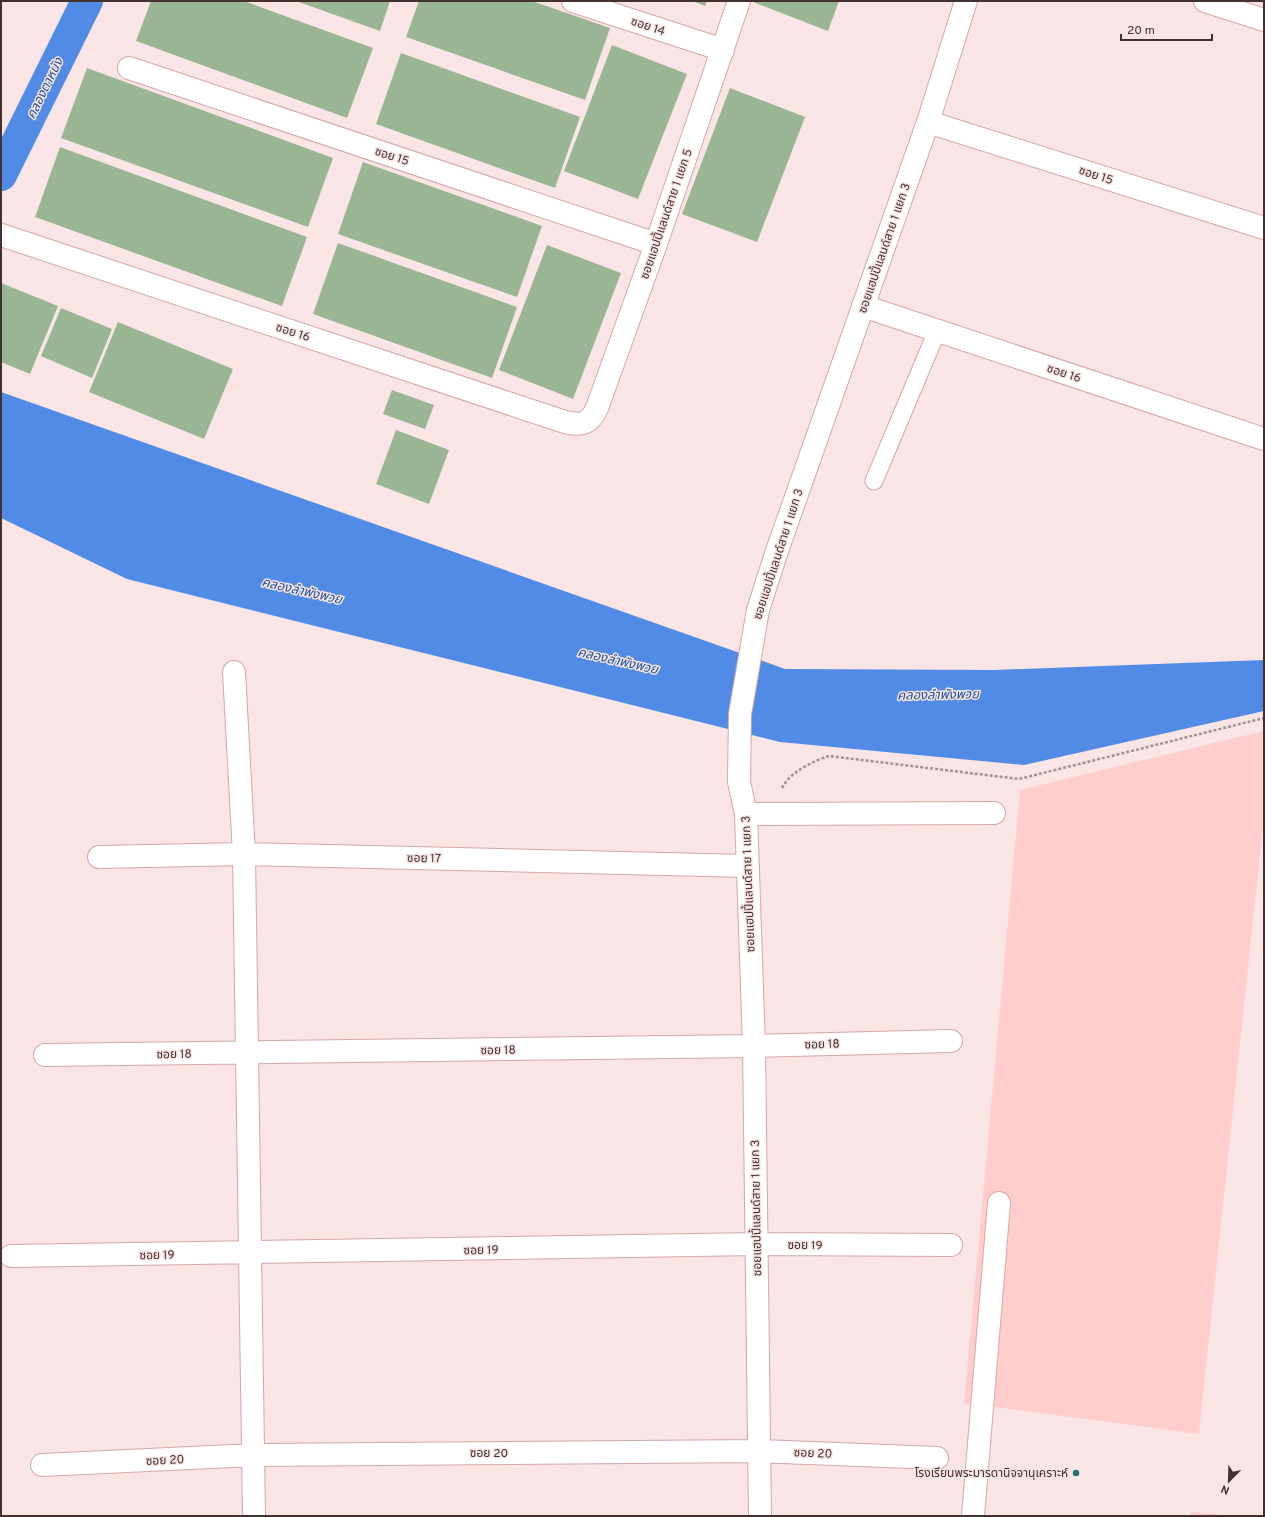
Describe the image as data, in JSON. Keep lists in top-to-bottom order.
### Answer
{
  "streets": {
    "street": [
      "ซอย 14",
      "ซอย 15",
      "ซอยแฮปปี้แลนด์สาย 1 แยก 5",
      "ซอยแฮปปี้แลนด์สาย 1 แยก 3",
      "ซอย 16",
      "ซอย 17",
      "ซอย 18",
      "ซอย 19",
      "ซอย 20"
    ]
  },
  "crossings": [
    ["ซอย 14", "ซอยแฮปปี้แลนด์สาย 1 แยก 5"],
    ["ซอย 15", "ซอยแฮปปี้แลนด์สาย 1 แยก 5"],
    ["ซอย 15", "ซอยแฮปปี้แลนด์สาย 1 แยก 3"],
    ["ซอยแฮปปี้แลนด์สาย 1 แยก 5", "ซอย 16"],
    ["ซอยแฮปปี้แลนด์สาย 1 แยก 3", "ซอย 16"],
    ["ซอยแฮปปี้แลนด์สาย 1 แยก 3", "ซอย 17"],
    ["ซอยแฮปปี้แลนด์สาย 1 แยก 3", "ซอย 18"],
    ["ซอยแฮปปี้แลนด์สาย 1 แยก 3", "ซอย 19"],
    ["ซอยแฮปปี้แลนด์สาย 1 แยก 3", "ซอย 20"]
  ],
  "water": ["คลองตาหนัง", "คลองลำพังพวย"],
  "places": ["โรงเรียนพระมารดานิจจานุเคราะห์"],
  "scale_bar": "20 m",
  "north": "bottom left"
}
